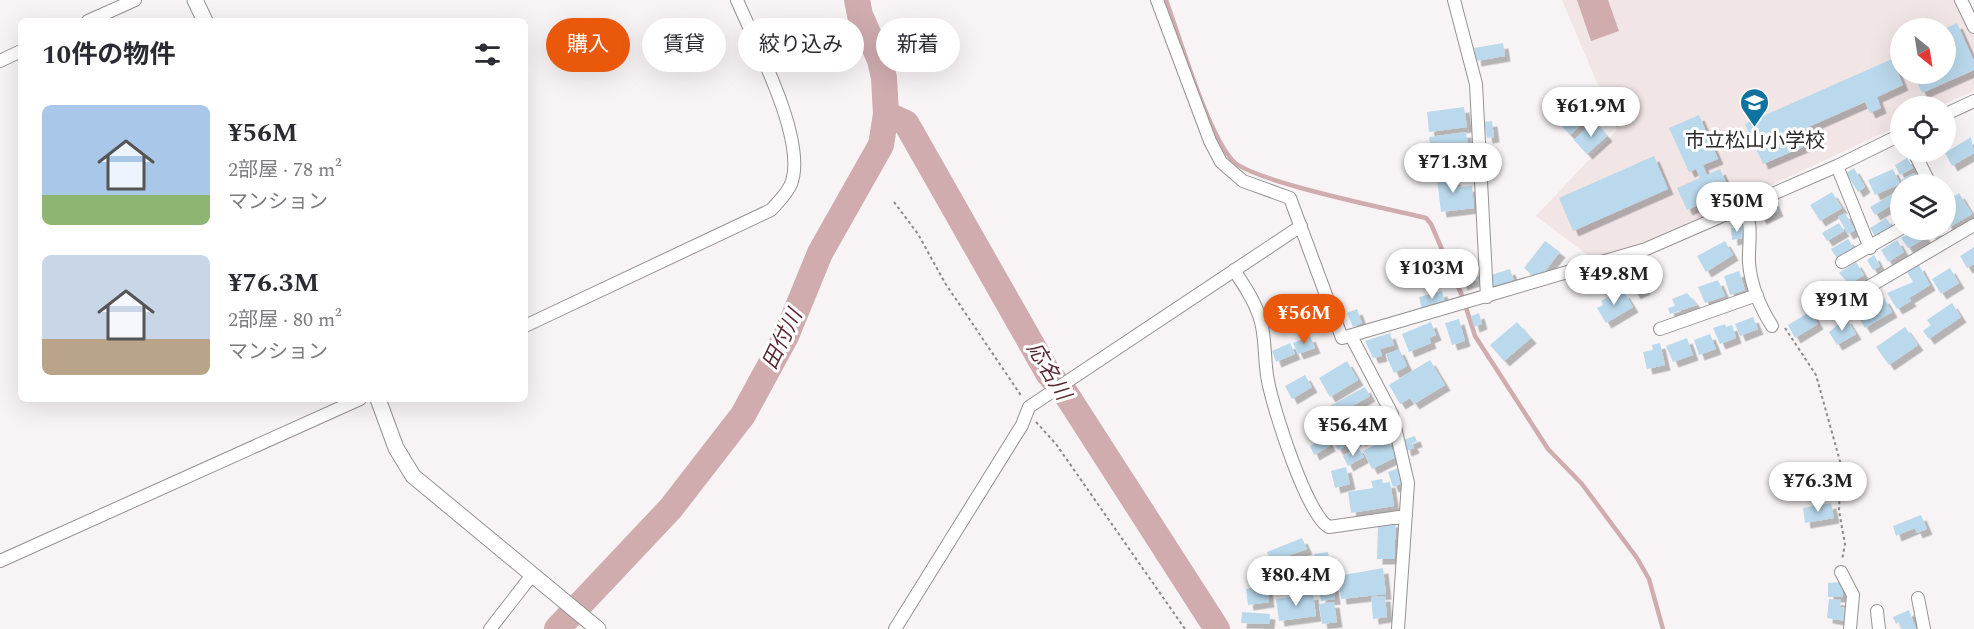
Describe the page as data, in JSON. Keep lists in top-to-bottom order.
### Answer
{
  "water": ["田付川", "応名川"],
  "places": {
    "school or university": ["市立松山小学校"]
  },
  "north": "bottom right",
  "page": {
    "chip": [
      "購入",
      "賃貸",
      "絞り込み",
      "新着"
    ],
    "heading": "10件の物件",
    "price": [
      "¥61.9M",
      "¥71.3M",
      "¥50M",
      "¥103M",
      "¥49.8M",
      "¥91M",
      "¥56M",
      "¥56.4M",
      "¥76.3M",
      "¥80.4M"
    ],
    "list": [
      {
        "name": "¥56M",
        "note": "2部屋 · 78 m² · マンション"
      },
      {
        "name": "¥76.3M",
        "note": "2部屋 · 80 m² · マンション"
      }
    ]
  }
}
